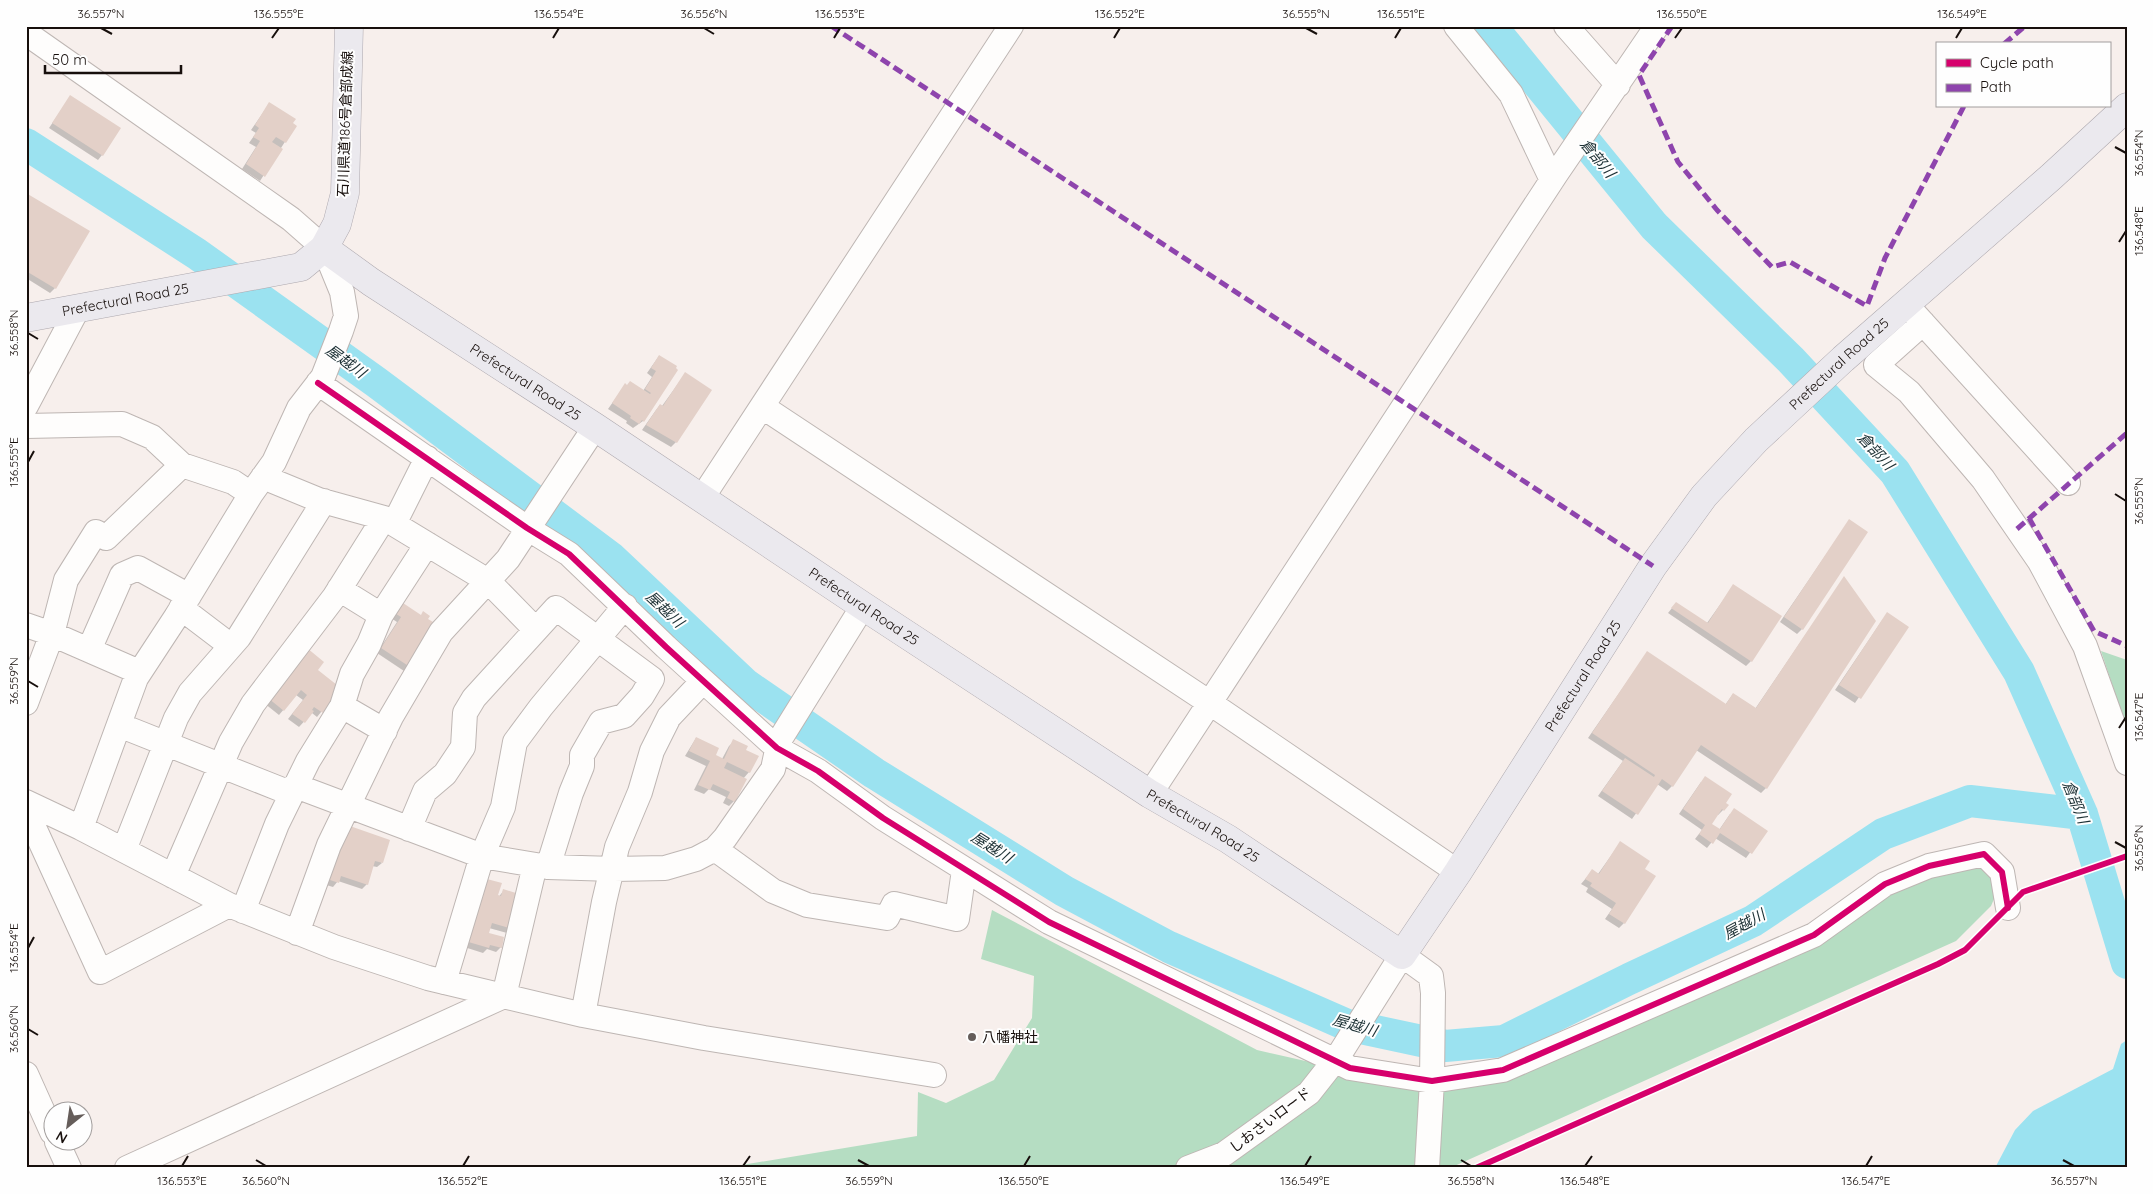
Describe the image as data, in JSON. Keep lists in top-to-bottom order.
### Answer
{
  "streets": {
    "main road": ["石川県道186号倉部成線", "Prefectural Road 25"],
    "street": ["しおさいロード"]
  },
  "crossings": [
    ["石川県道186号倉部成線", "Prefectural Road 25"],
    ["Prefectural Road 25", "しおさいロード"]
  ],
  "water": ["倉部川", "屋越川"],
  "places": ["八幡神社"],
  "legend": ["Cycle path", "Path"],
  "scale_bar": "50 m",
  "north": "bottom left",
  "coordinates": [
    "36.557°N",
    "136.555°E",
    "136.554°E",
    "36.556°N",
    "136.553°E",
    "136.552°E",
    "36.555°N",
    "136.551°E",
    "136.550°E",
    "136.549°E",
    "36.554°N",
    "136.548°E",
    "36.558°N",
    "36.559°N",
    "136.547°E",
    "36.560°N"
  ]
}
